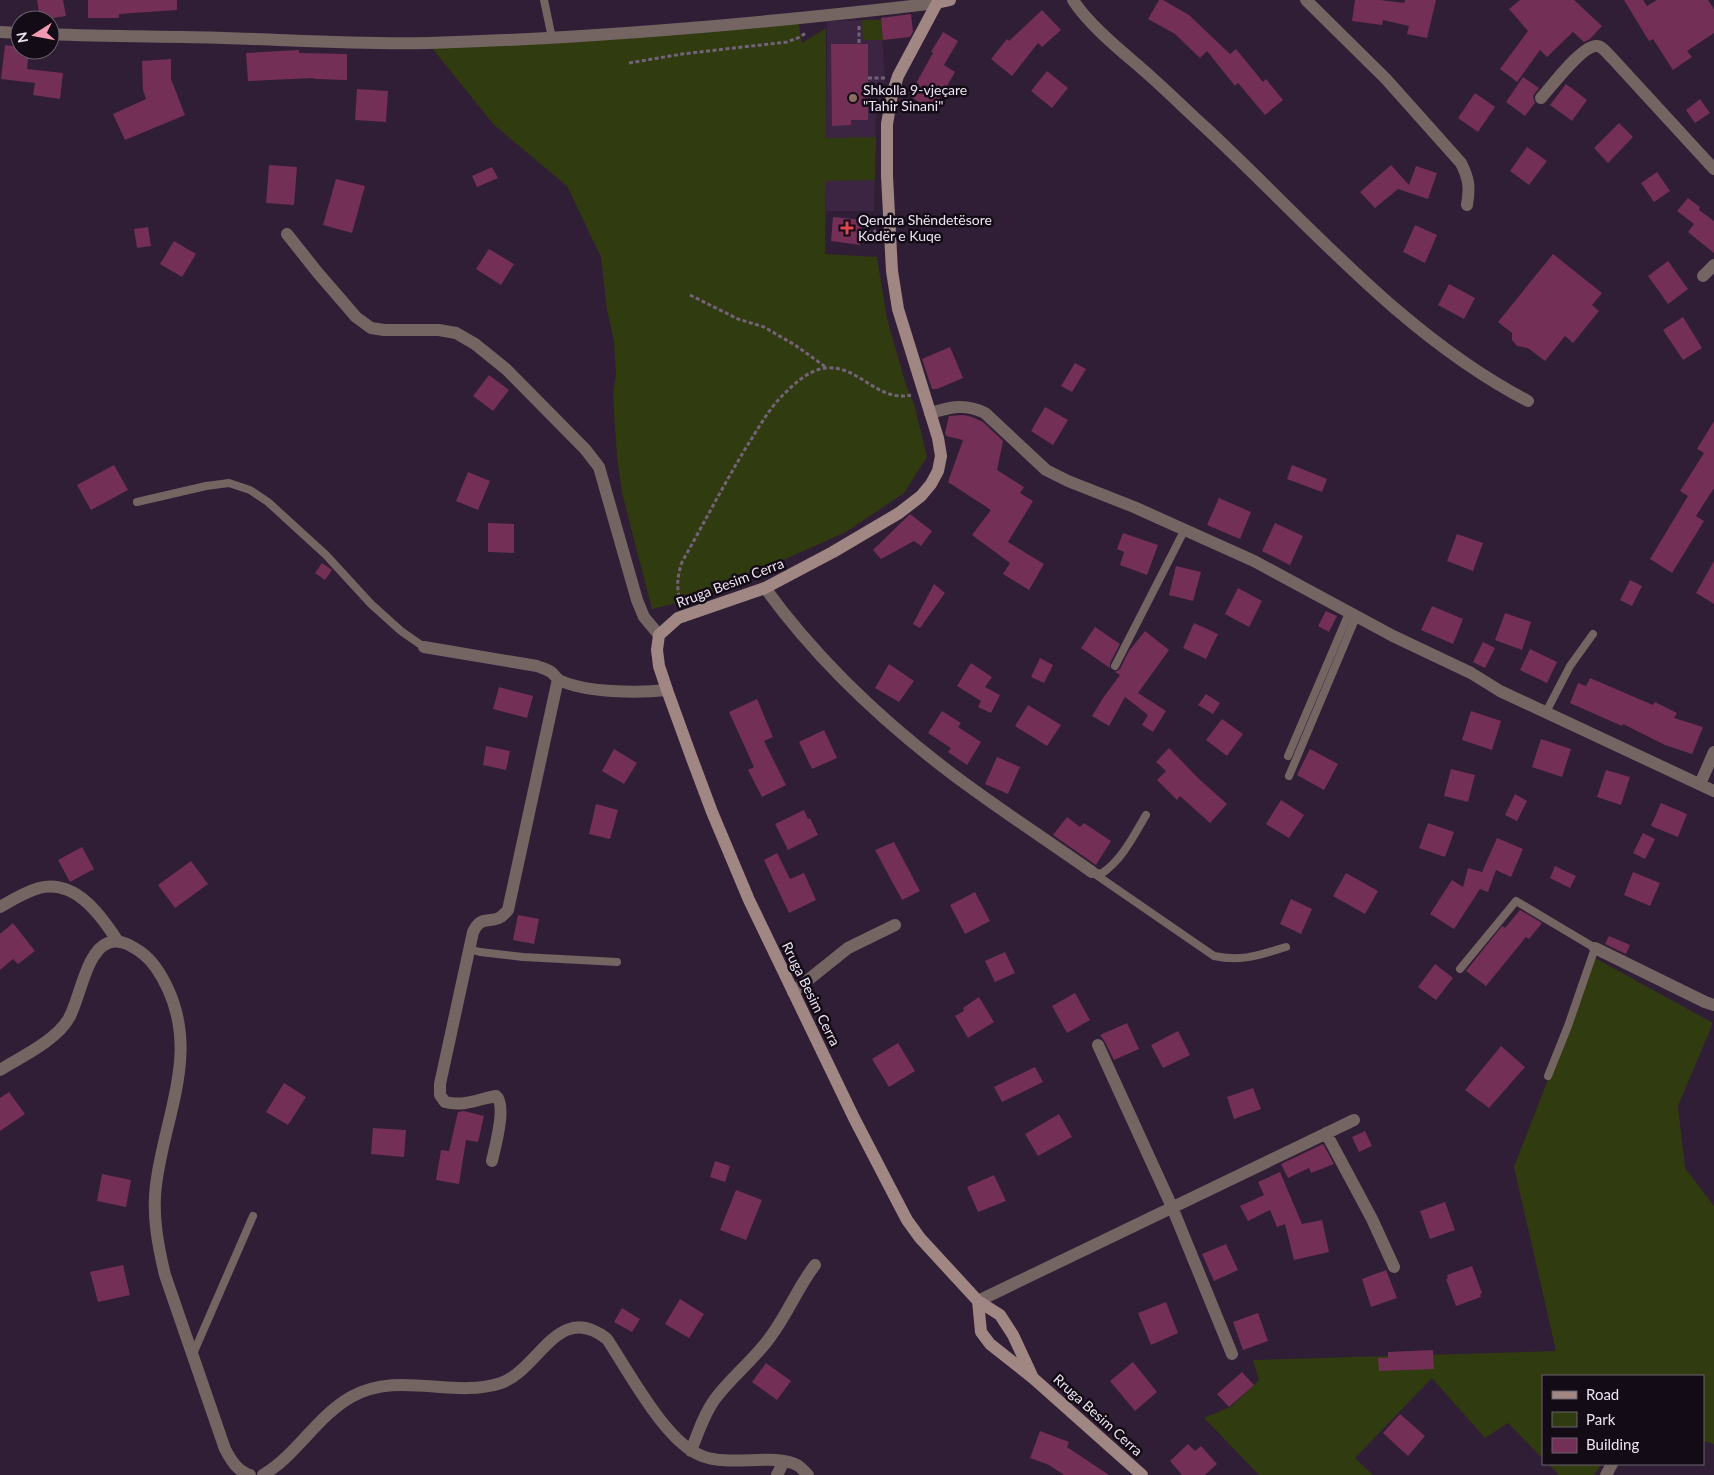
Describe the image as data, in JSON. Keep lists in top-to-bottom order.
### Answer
{
  "streets": {
    "street": ["Rruga Besim Cerra"]
  },
  "places": {
    "other": ["Shkolla 9-vjeçare \"Tahir Sinani\""],
    "health": ["Qendra Shëndetësore Kodër e Kuqe"]
  },
  "legend": ["Road", "Park", "Building"],
  "north": "left"
}
